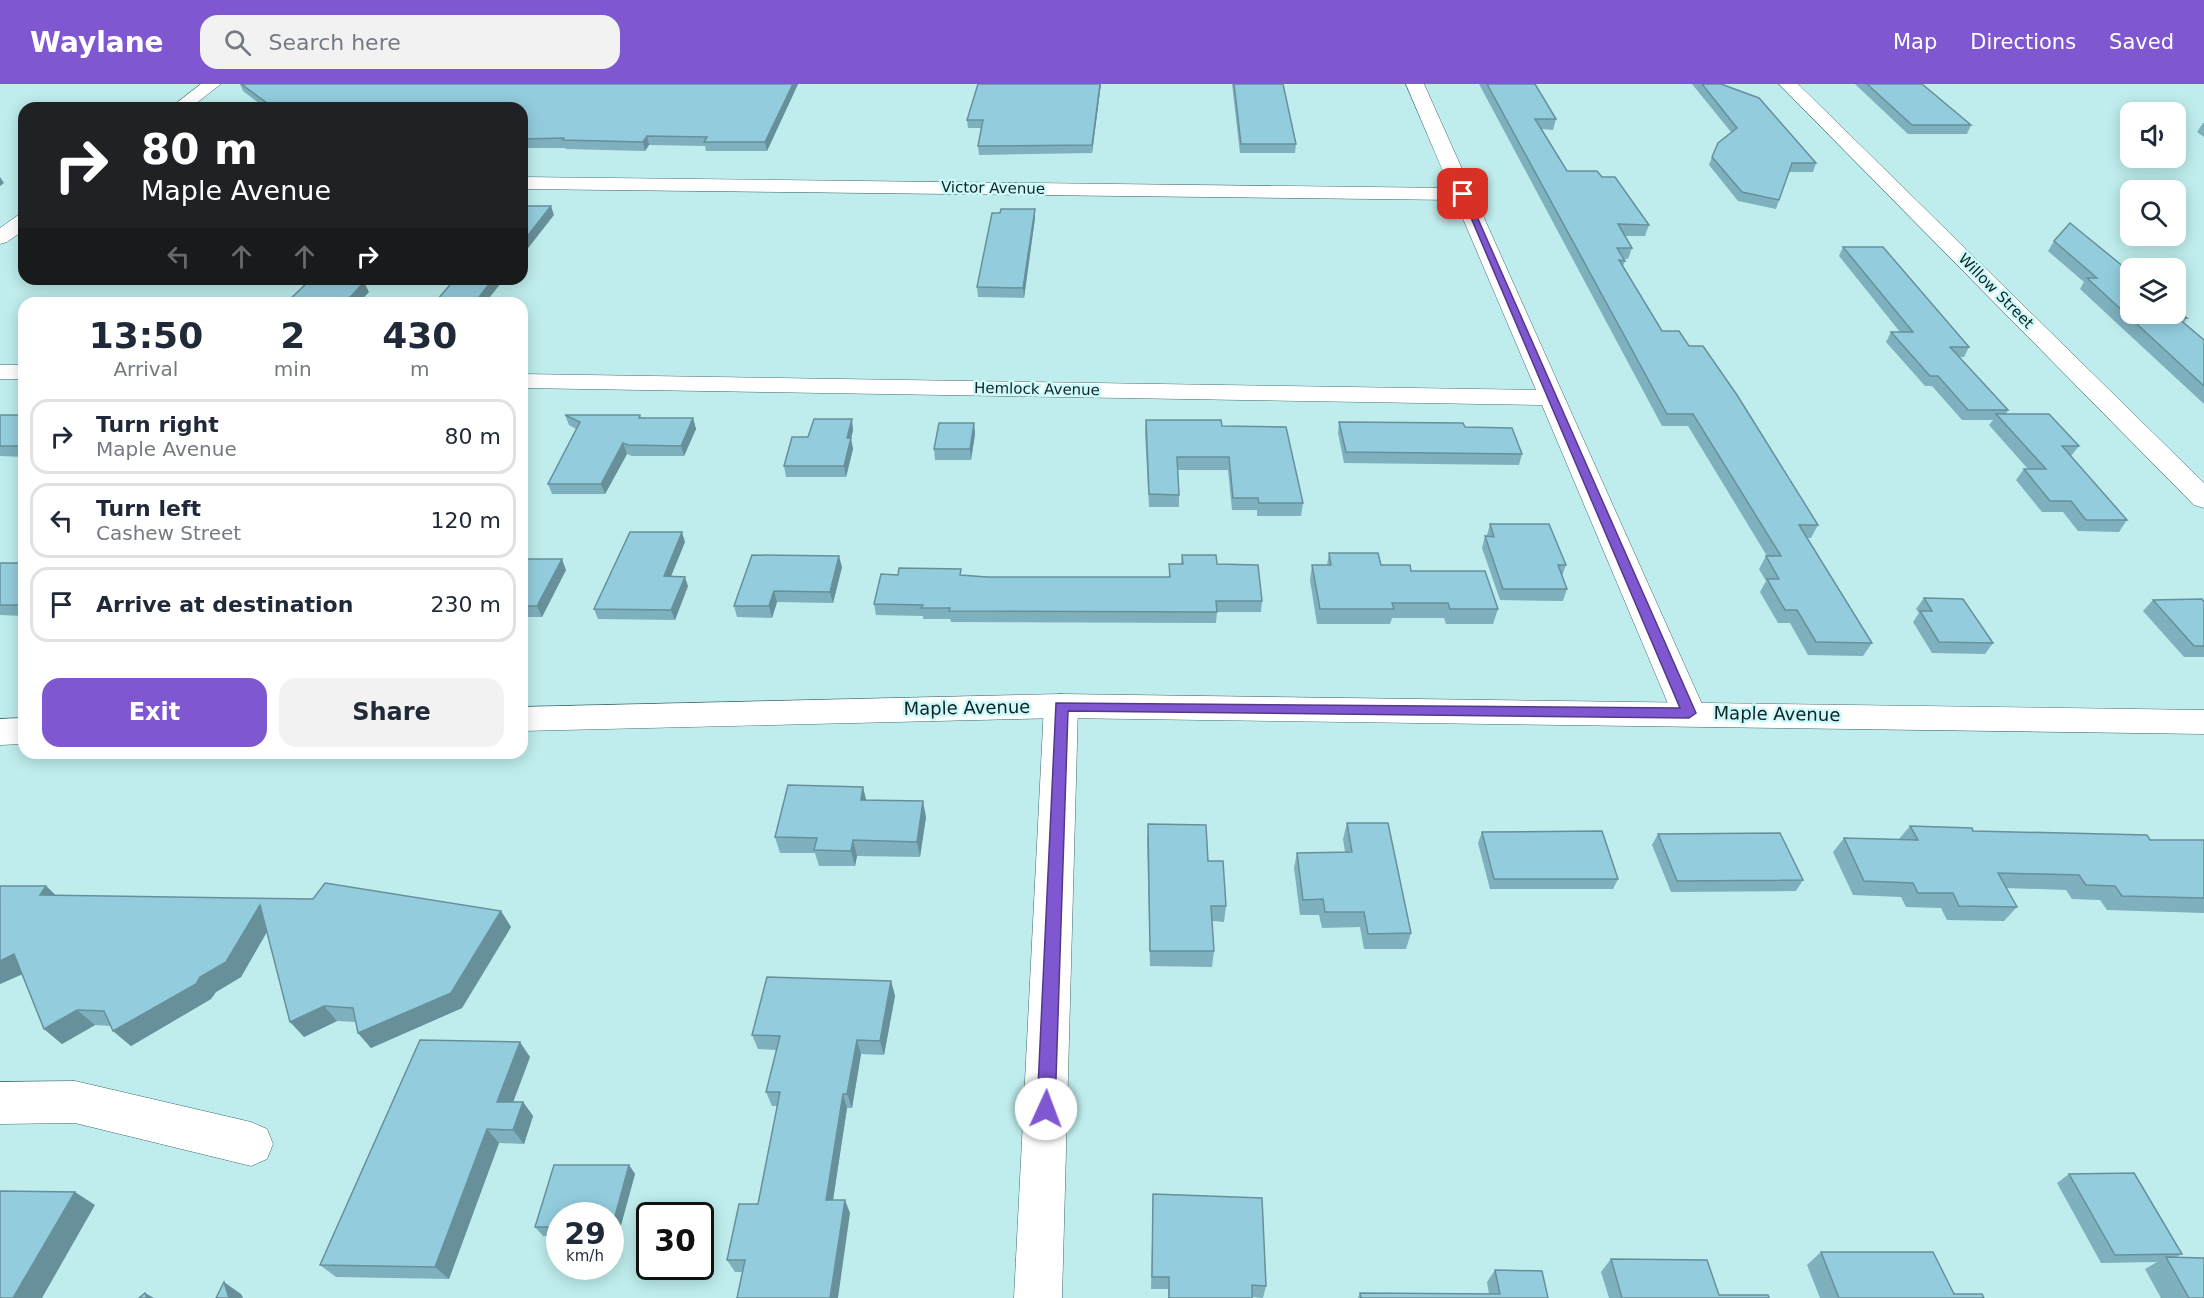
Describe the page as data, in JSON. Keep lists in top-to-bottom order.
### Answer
{
  "streets": {
    "street": [
      "Victor Avenue",
      "Willow Street",
      "Hemlock Avenue",
      "Maple Avenue"
    ]
  },
  "page": {
    "header": "Waylane",
    "search": "Search here",
    "nav": ["Map", "Directions", "Saved"],
    "turn": ["80 m", "Maple Avenue"],
    "eta": [
      "13:50",
      "Arrival",
      "2",
      "min",
      "430",
      "m"
    ],
    "list": [
      {
        "name": "Turn right",
        "note": "Maple Avenue",
        "value": "80 m"
      },
      {
        "name": "Turn left",
        "note": "Cashew Street",
        "value": "120 m"
      },
      {
        "name": "Arrive at destination",
        "value": "230 m"
      }
    ],
    "buttons": ["Exit", "Share"],
    "speed": "29 km/h",
    "limit": "30"
  }
}
